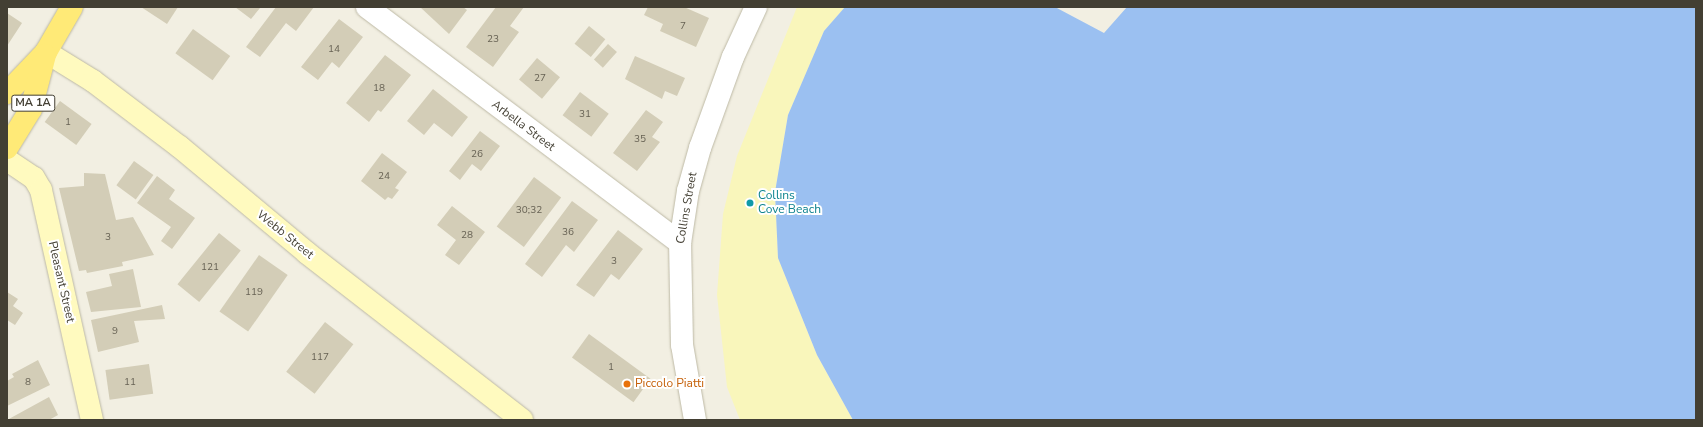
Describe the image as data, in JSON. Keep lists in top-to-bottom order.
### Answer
{
  "streets": {
    "highway": ["MA 1A"],
    "main road": ["Webb Street", "Pleasant Street"],
    "street": ["Arbella Street", "Collins Street"]
  },
  "crossings": [
    ["MA 1A", "Webb Street"],
    ["Arbella Street", "Collins Street"]
  ],
  "places": ["Collins Cove Beach", "Piccolo Piatti"],
  "house_numbers": [
    "7",
    "23",
    "14",
    "27",
    "18",
    "31",
    "1",
    "35",
    "26",
    "24",
    "30;32",
    "36",
    "28",
    "3",
    "3",
    "121",
    "119",
    "9",
    "117",
    "1",
    "8",
    "11"
  ]
}
